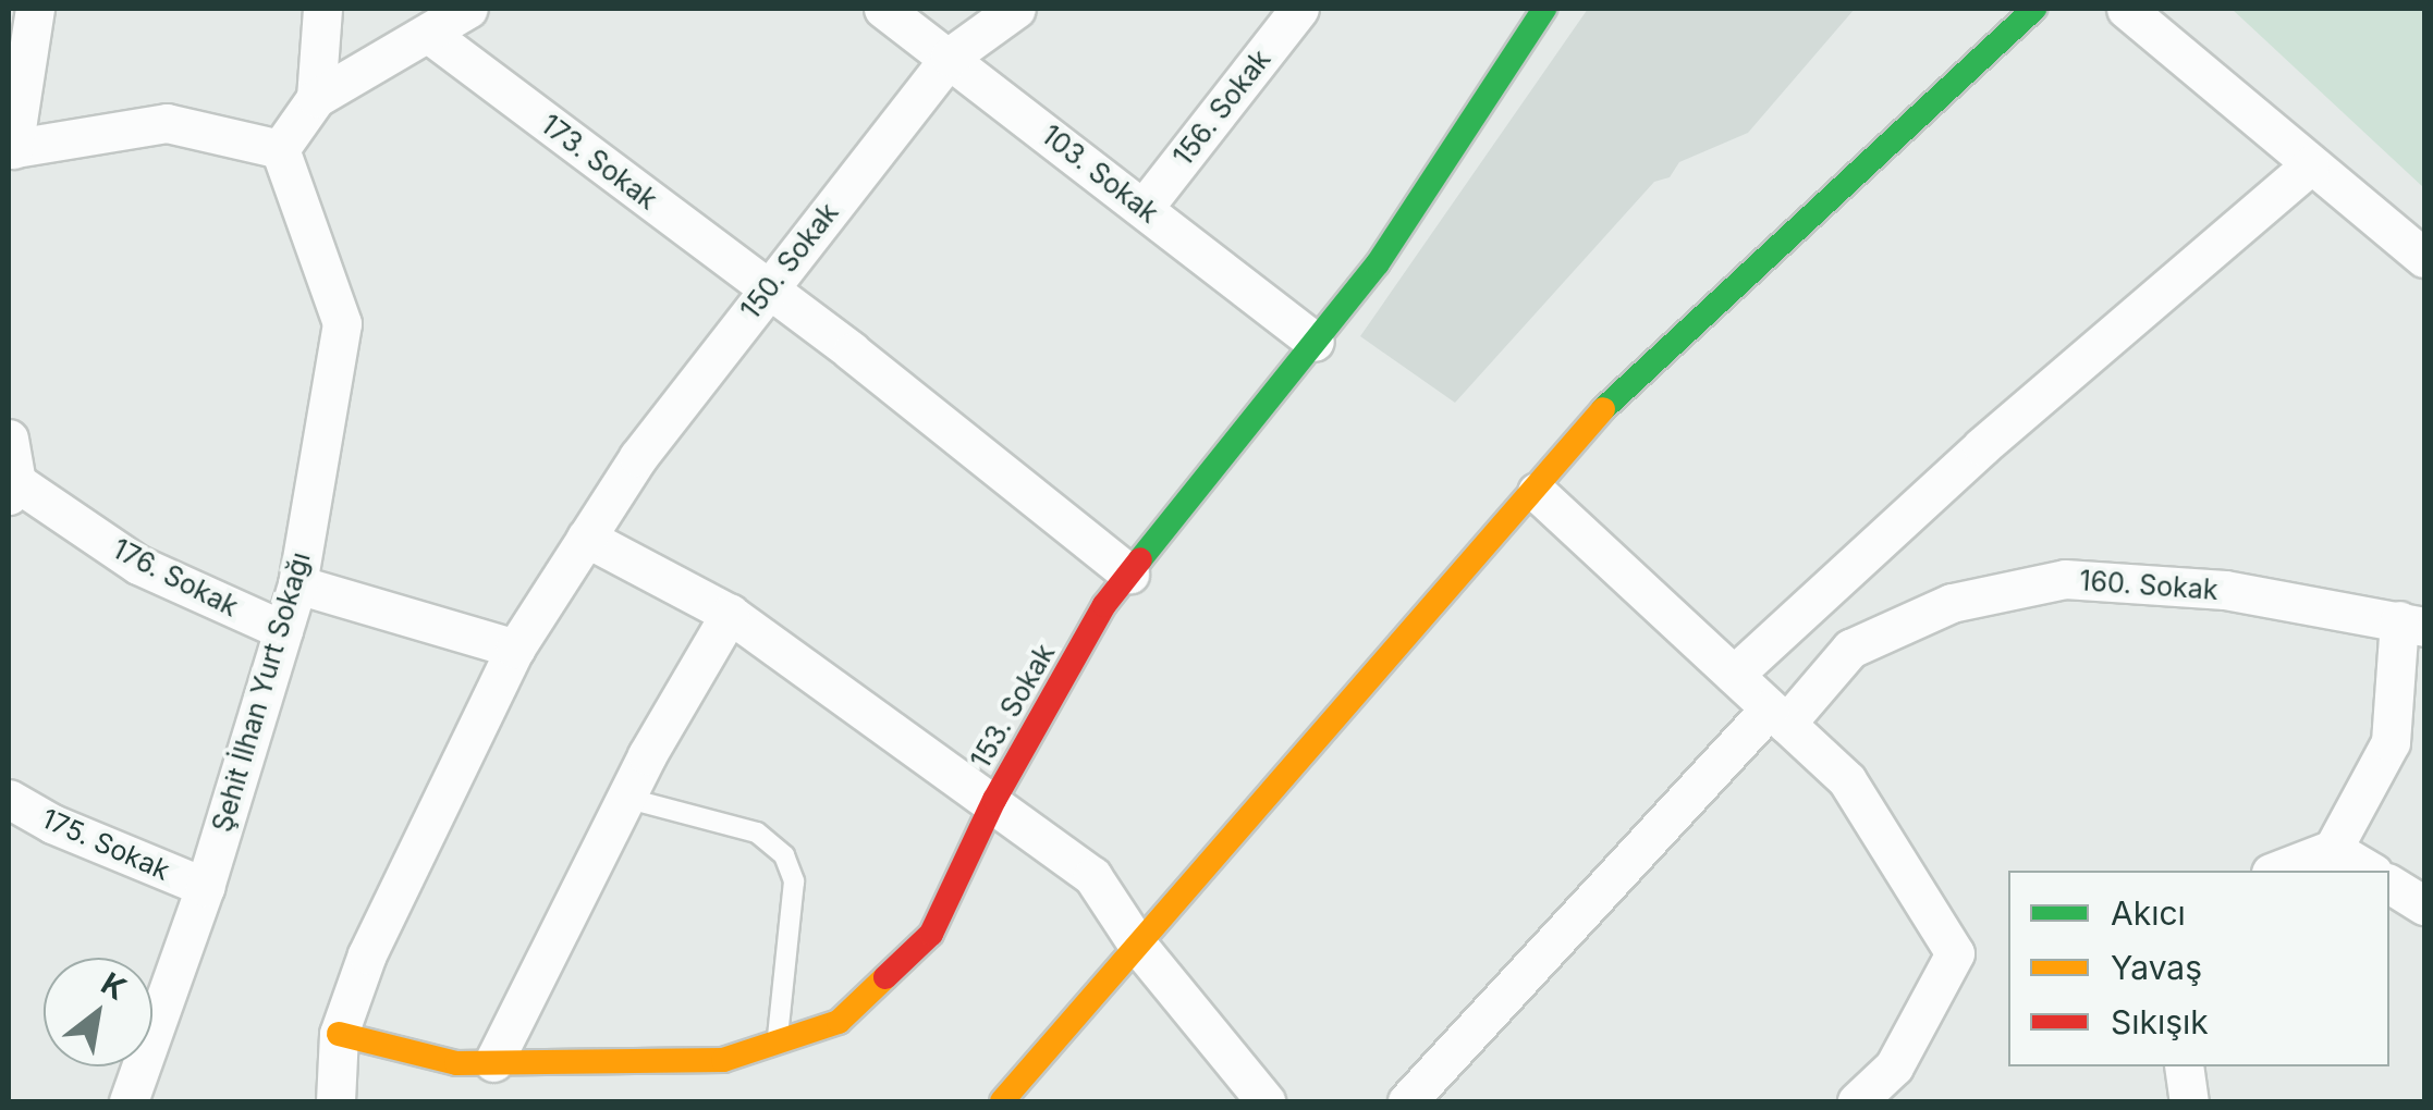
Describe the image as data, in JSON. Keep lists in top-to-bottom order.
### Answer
{
  "streets": {
    "street": [
      "156. Sokak",
      "173. Sokak",
      "103. Sokak",
      "150. Sokak",
      "176. Sokak",
      "160. Sokak",
      "Şehit İlhan Yurt Sokağı",
      "153. Sokak",
      "175. Sokak"
    ]
  },
  "crossings": [
    ["156. Sokak", "103. Sokak"],
    ["173. Sokak", "150. Sokak"],
    ["173. Sokak", "153. Sokak"],
    ["103. Sokak", "150. Sokak"],
    ["103. Sokak", "153. Sokak"],
    ["150. Sokak", "153. Sokak"],
    ["176. Sokak", "Şehit İlhan Yurt Sokağı"],
    ["Şehit İlhan Yurt Sokağı", "175. Sokak"]
  ],
  "legend": ["Akıcı", "Yavaş", "Sıkışık"],
  "north": "top right"
}
